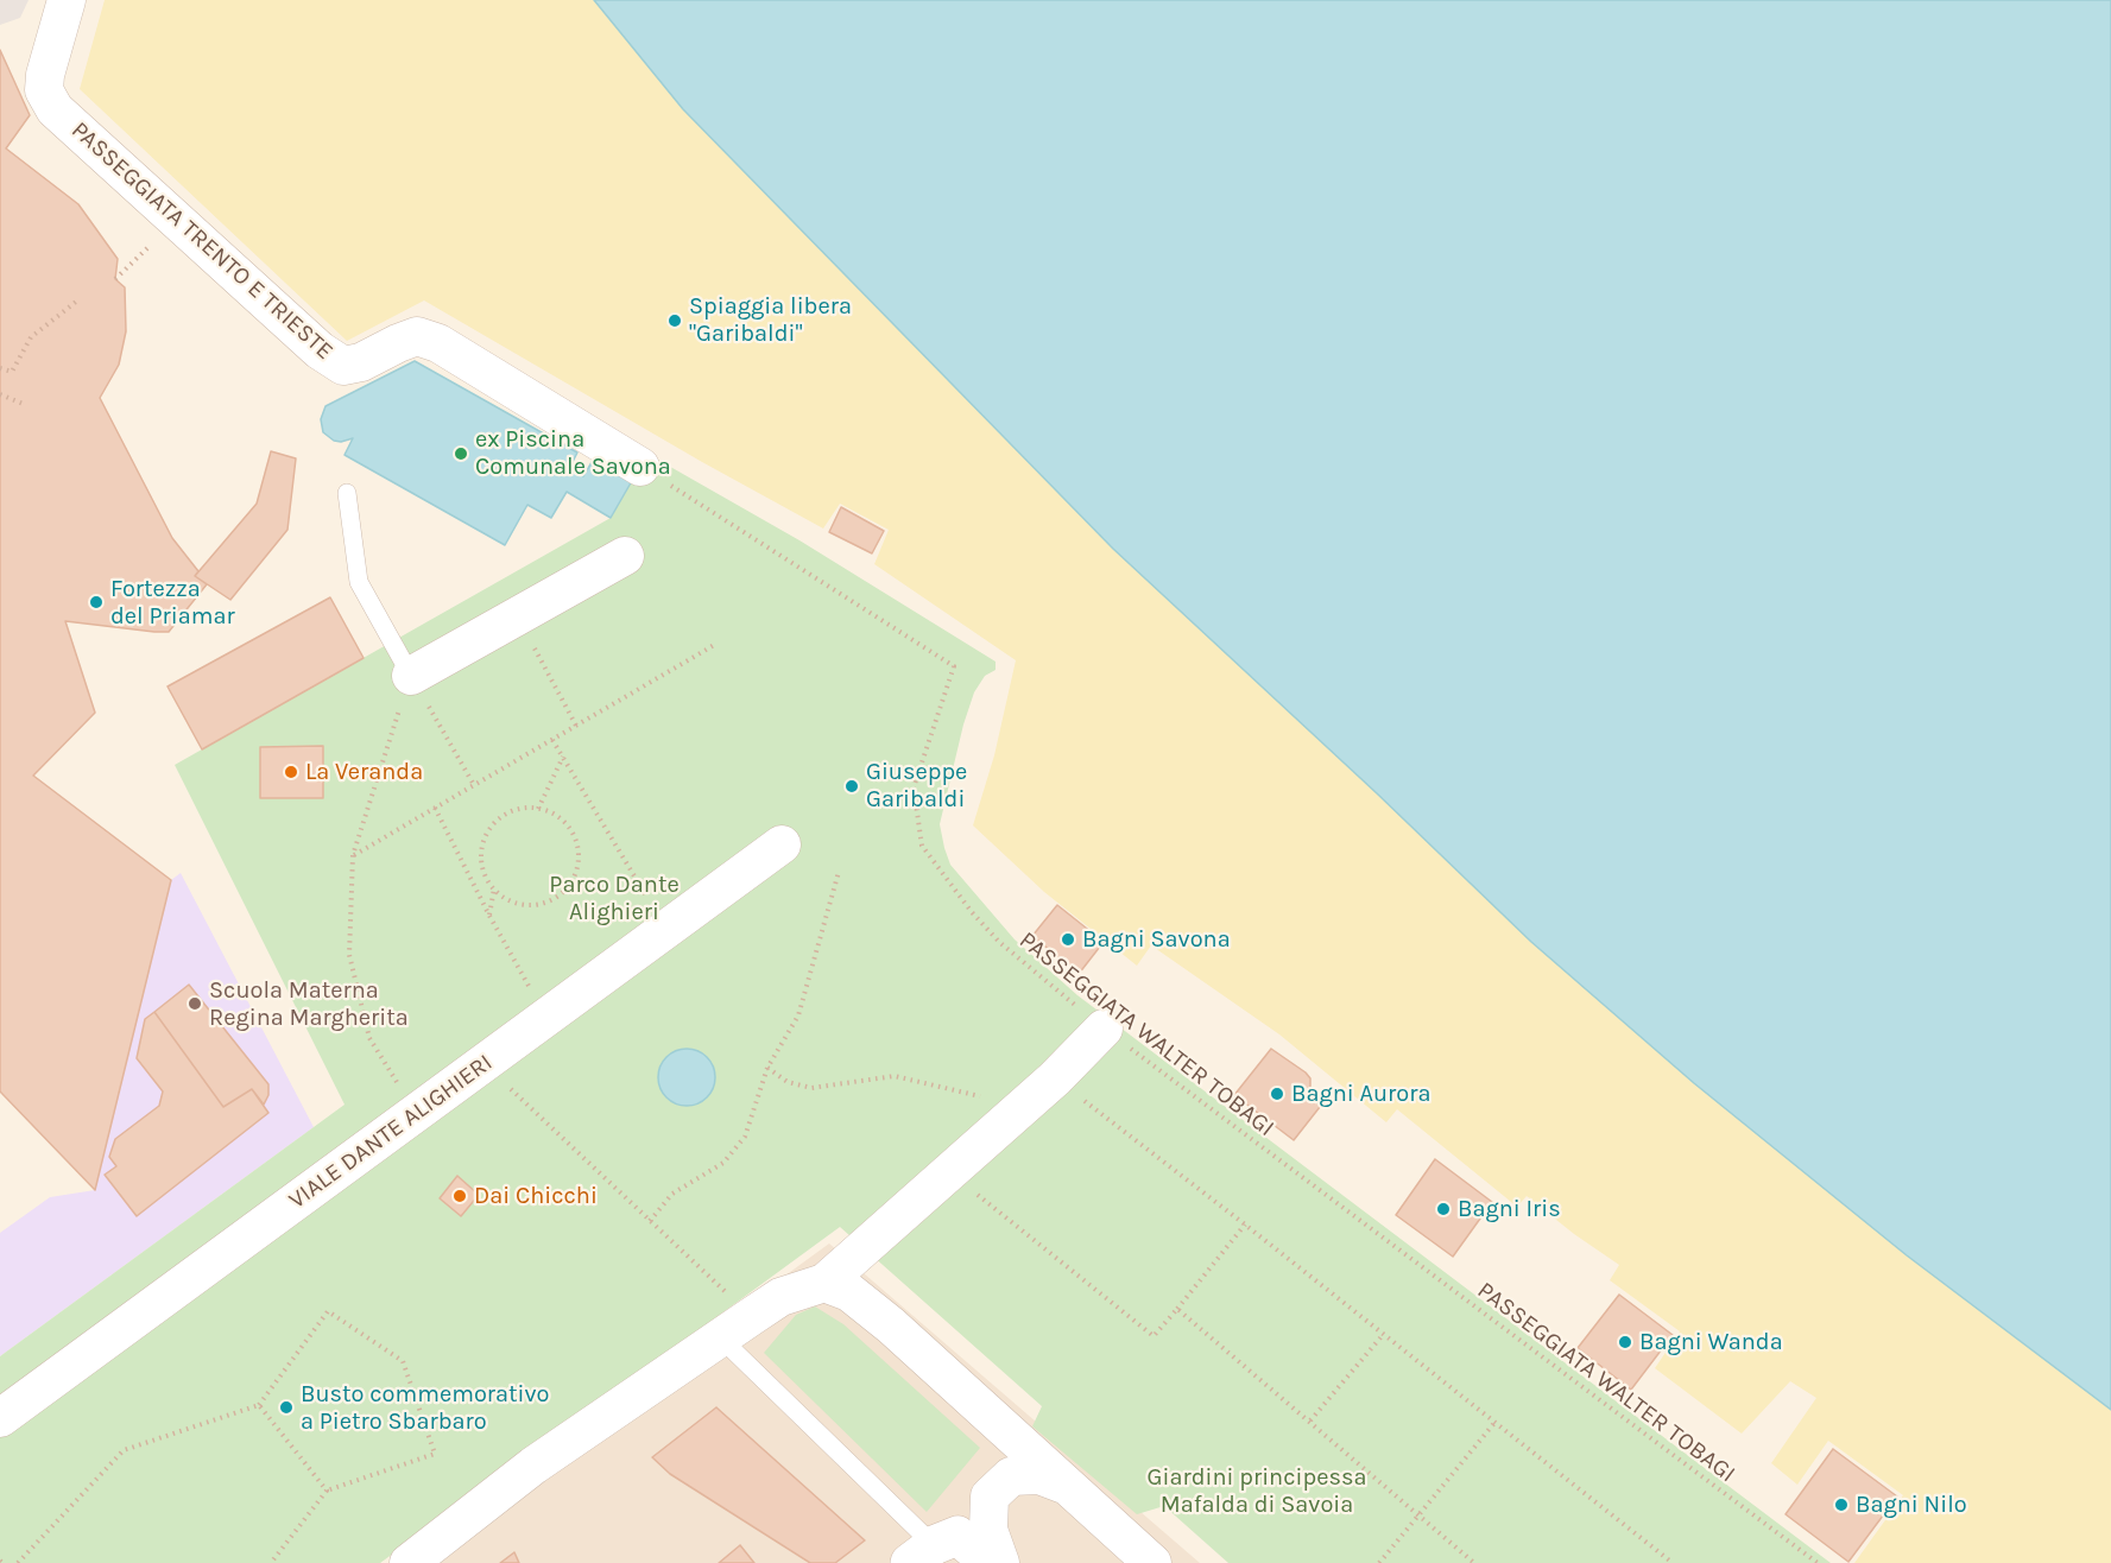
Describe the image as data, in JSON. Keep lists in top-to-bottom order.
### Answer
{
  "streets": {
    "street": ["PASSEGGIATA TRENTO E TRIESTE", "VIALE DANTE ALIGHIERI"],
    "path": ["PASSEGGIATA WALTER TOBAGI"]
  },
  "crossings": [
    ["PASSEGGIATA TRENTO E TRIESTE", "PASSEGGIATA WALTER TOBAGI"]
  ],
  "parks": ["Parco Dante Alighieri", "Giardini principessa Mafalda di Savoia"],
  "places": [
    "Spiaggia libera \"Garibaldi\"",
    "ex Piscina Comunale Savona",
    "Fortezza del Priamar",
    "La Veranda",
    "Giuseppe Garibaldi",
    "Bagni Savona",
    "Scuola Materna Regina Margherita",
    "Bagni Aurora",
    "Dai Chicchi",
    "Bagni Iris",
    "Bagni Wanda",
    "Busto commemorativo a Pietro Sbarbaro",
    "Bagni Nilo"
  ]
}
